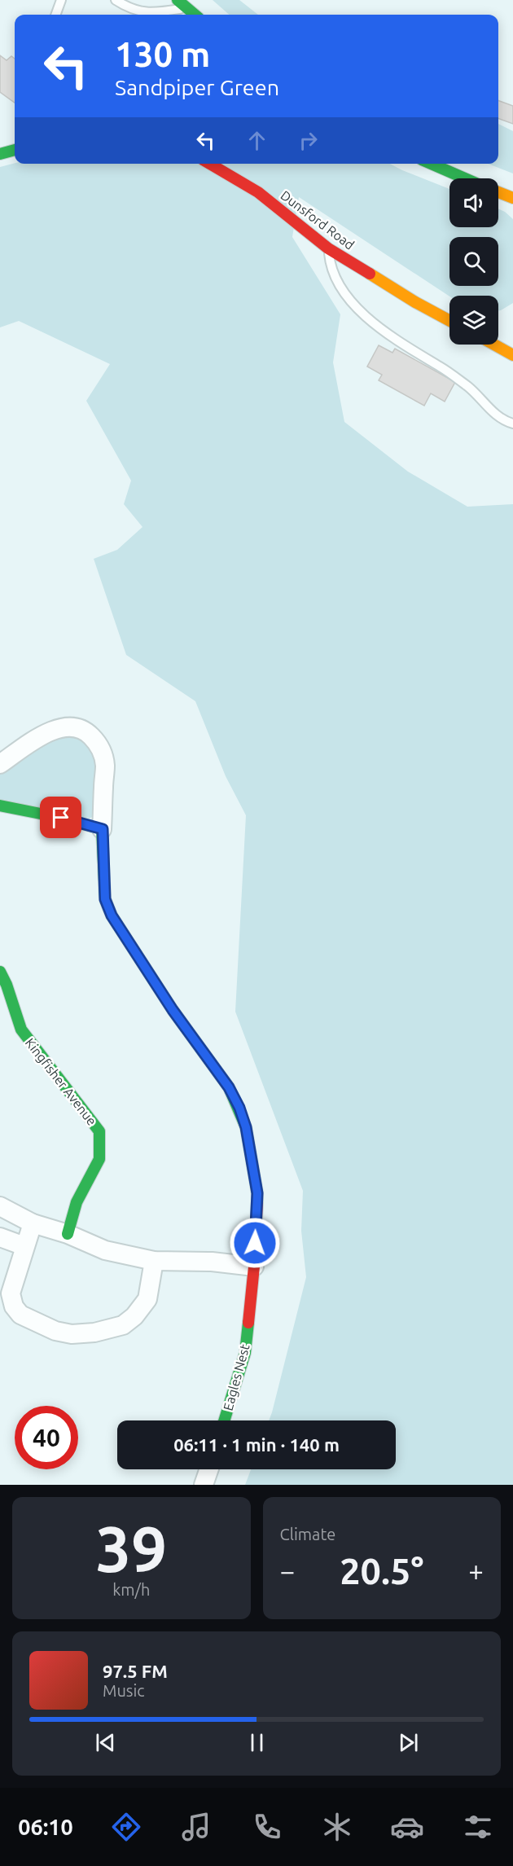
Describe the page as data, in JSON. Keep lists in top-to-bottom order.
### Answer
{
  "streets": {
    "street": ["Dunsford Road", "Kingfisher Avenue", "Eagles Nest"]
  },
  "page": {
    "turn": ["130 m", "Sandpiper Green"],
    "limit": "40",
    "trip": "06:11 · 1 min · 140 m",
    "tile": [
      ["39", "km/h"],
      "Climate"
    ],
    "heat": ["−", "20.5°", "+"],
    "song": ["97.5 FM", "Music"],
    "tabs": "06:10"
  }
}
